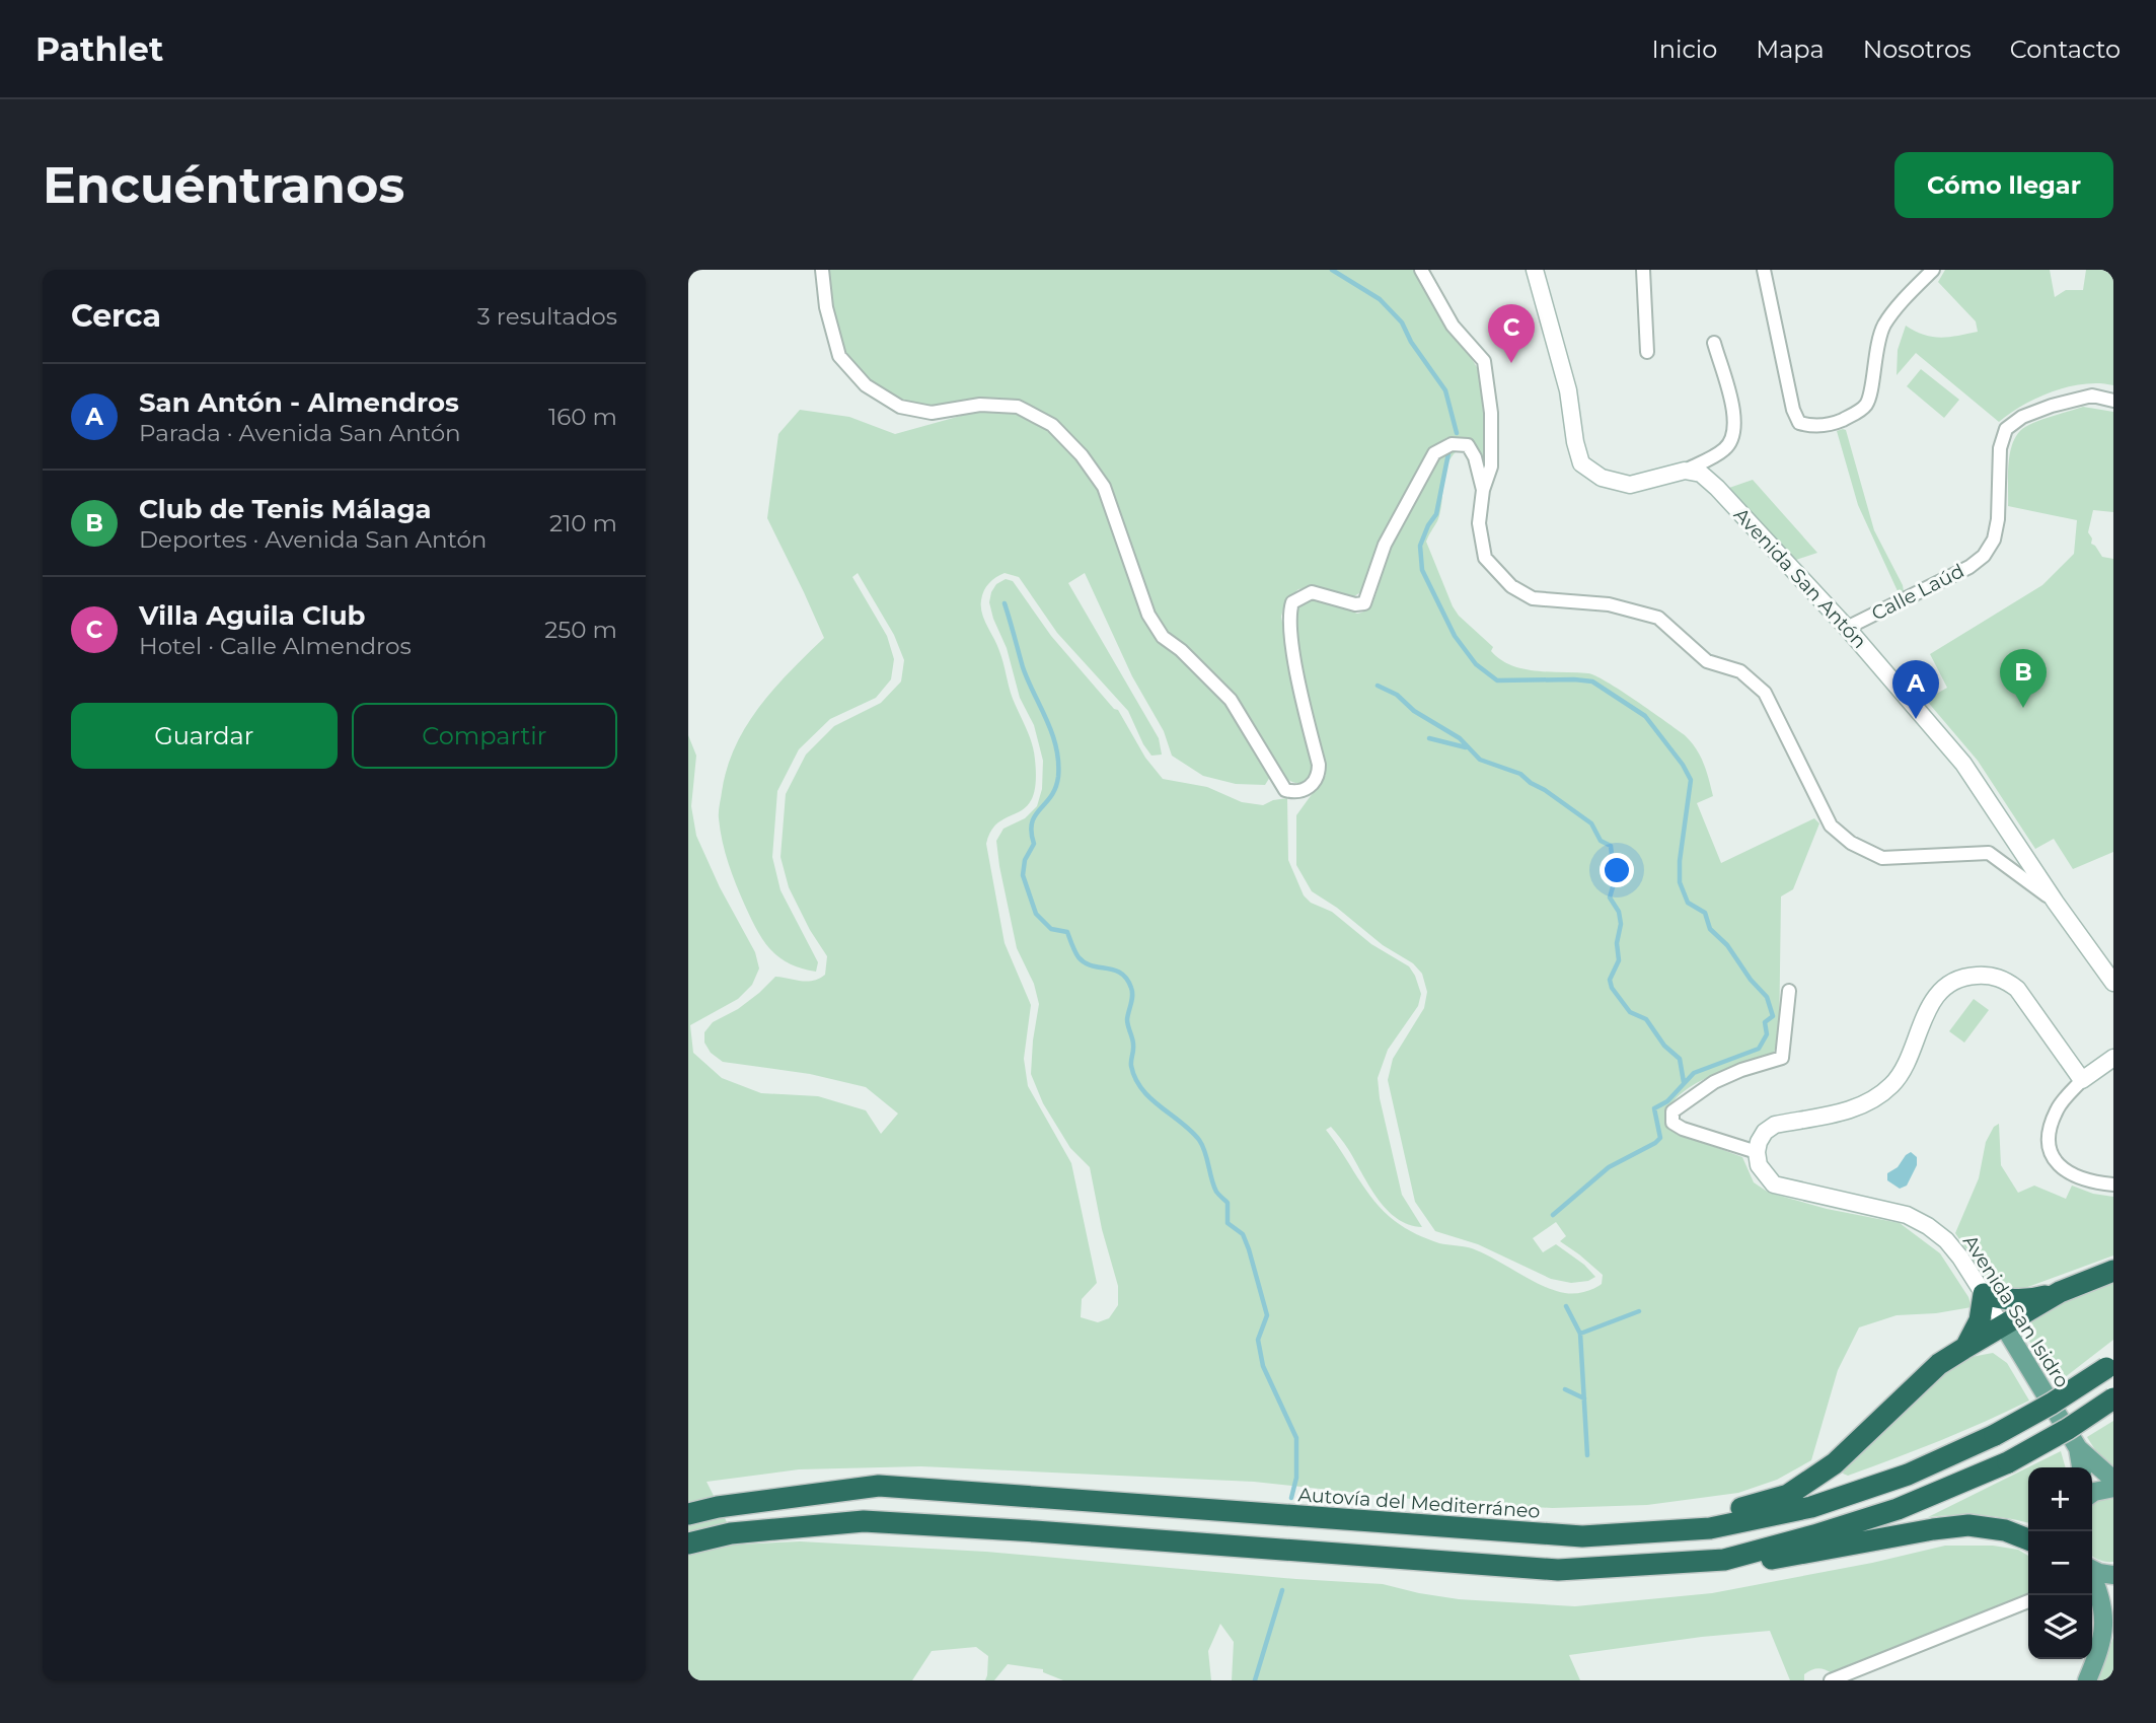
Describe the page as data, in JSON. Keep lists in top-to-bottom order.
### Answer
{
  "streets": {
    "highway": ["Autovía del Mediterráneo"],
    "main road": ["Avenida San Isidro"],
    "street": ["Avenida San Antón", "Calle Laúd"]
  },
  "crossings": [
    ["Avenida San Antón", "Calle Laúd"]
  ],
  "page": {
    "header": "Pathlet",
    "nav": [
      "Inicio",
      "Mapa",
      "Nosotros",
      "Contacto"
    ],
    "buttons": [
      "Cómo llegar",
      ["Guardar", "Compartir"]
    ],
    "title": "Encuéntranos",
    "heading": ["Cerca", "3 resultados"],
    "pins": ["C", "B", "A"],
    "list": [
      {
        "mark": "A",
        "name": "San Antón - Almendros",
        "note": "Parada · Avenida San Antón",
        "value": "160 m"
      },
      {
        "mark": "B",
        "name": "Club de Tenis Málaga",
        "note": "Deportes · Avenida San Antón",
        "value": "210 m"
      },
      {
        "mark": "C",
        "name": "Villa Aguila Club",
        "note": "Hotel · Calle Almendros",
        "value": "250 m"
      }
    ],
    "map_buttons": ["+", "−"]
  }
}
